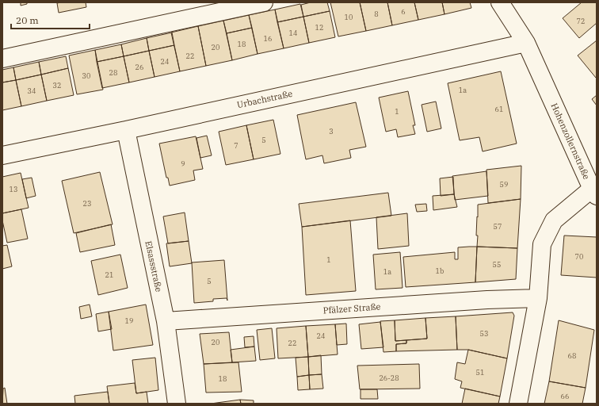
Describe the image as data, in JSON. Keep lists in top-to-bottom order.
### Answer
{
  "streets": {
    "street": [
      "Urbachstraße",
      "Hohenzollernstraße",
      "Elsassstraße",
      "Pfälzer Straße"
    ]
  },
  "crossings": [
    ["Urbachstraße", "Hohenzollernstraße"],
    ["Urbachstraße", "Elsassstraße"],
    ["Hohenzollernstraße", "Pfälzer Straße"],
    ["Elsassstraße", "Pfälzer Straße"]
  ],
  "house_numbers": [
    "6",
    "8",
    "10",
    "72",
    "12",
    "14",
    "16",
    "18",
    "20",
    "22",
    "24",
    "26",
    "28",
    "30",
    "32",
    "1a",
    "34",
    "61",
    "1",
    "3",
    "5",
    "7",
    "9",
    "59",
    "13",
    "23",
    "57",
    "70",
    "1",
    "55",
    "1b",
    "1a",
    "21",
    "5",
    "19",
    "53",
    "24",
    "20",
    "22",
    "68",
    "51",
    "26-28",
    "18",
    "66"
  ],
  "scale_bar": "20 m"
}
